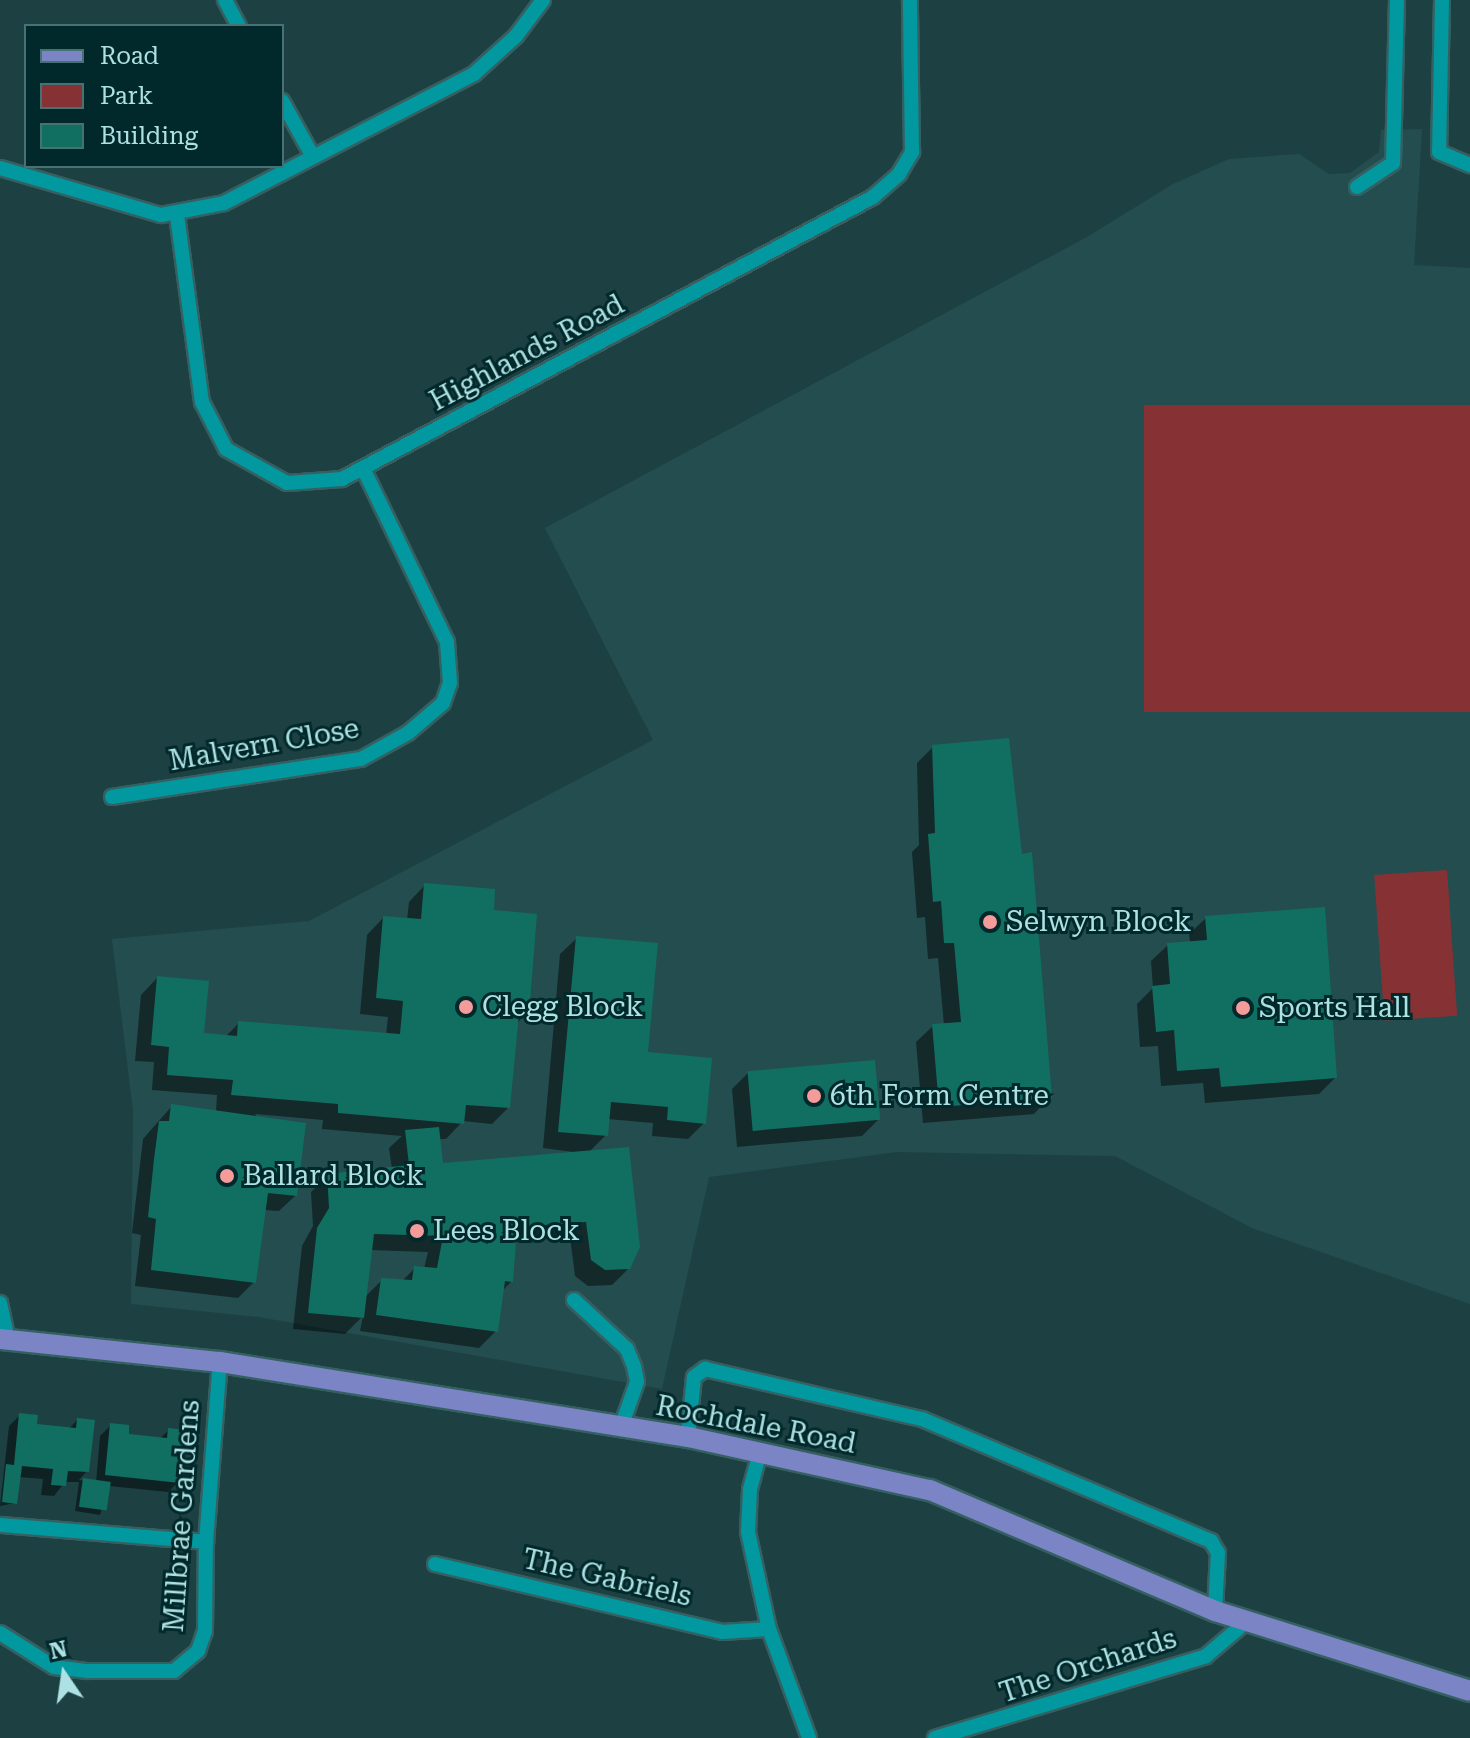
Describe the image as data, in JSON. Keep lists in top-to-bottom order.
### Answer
{
  "streets": {
    "main road": ["Rochdale Road"],
    "street": [
      "Highlands Road",
      "Malvern Close",
      "Millbrae Gardens",
      "The Gabriels",
      "The Orchards"
    ]
  },
  "crossings": [
    ["Highlands Road", "Malvern Close"],
    ["Rochdale Road", "Millbrae Gardens"],
    ["Rochdale Road", "The Orchards"]
  ],
  "places": [
    "Selwyn Block",
    "Clegg Block",
    "Sports Hall",
    "6th Form Centre",
    "Ballard Block",
    "Lees Block"
  ],
  "legend": ["Road", "Park", "Building"],
  "north": "top"
}
